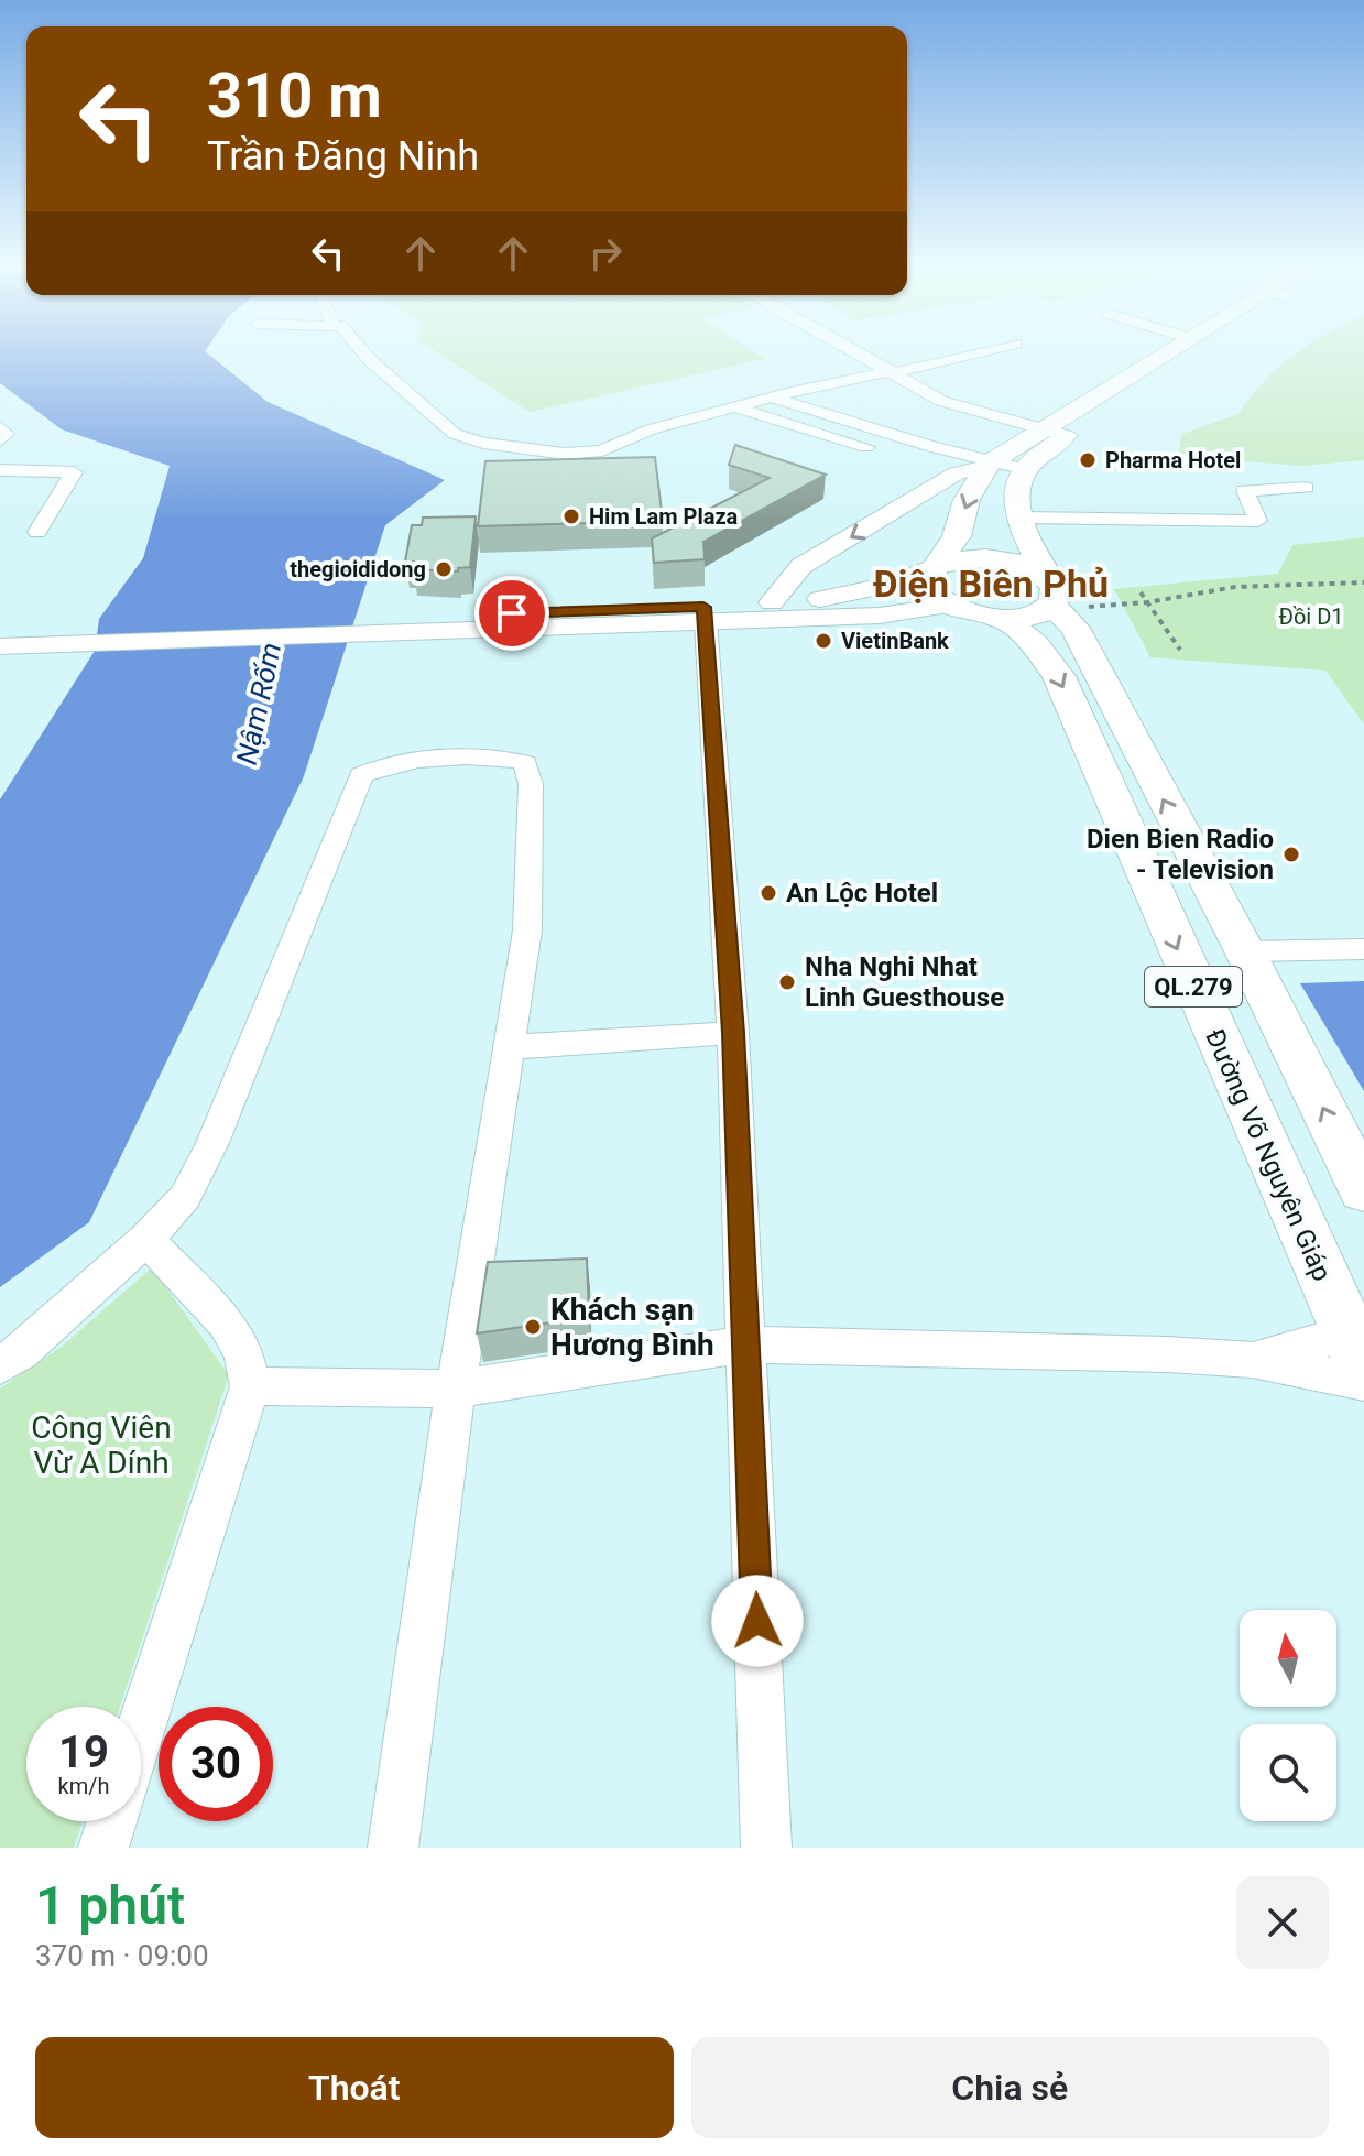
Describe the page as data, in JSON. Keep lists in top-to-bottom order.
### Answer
{
  "streets": {
    "highway": ["QL.279", "Đường Võ Nguyên Giáp"]
  },
  "crossings": [
    ["QL.279", "Đường Võ Nguyên Giáp"]
  ],
  "districts": ["Điện Biên Phủ"],
  "water": ["Nậm Rốm"],
  "parks": ["Đồi D1", "Công Viên Vừ A Dính"],
  "places": [
    "Pharma Hotel",
    "Him Lam Plaza",
    "thegioididong",
    "VietinBank",
    "Dien Bien Radio - Television",
    "An Lộc Hotel",
    "Nha Nghi Nhat Linh Guesthouse",
    "Khách sạn Hương Bình"
  ],
  "north": "top",
  "page": {
    "turn": ["310 m", "Trần Đăng Ninh"],
    "speed": "19 km/h",
    "limit": "30",
    "heading": ["1 phút", "370 m · 09:00"],
    "buttons": ["Thoát", "Chia sẻ"]
  }
}
